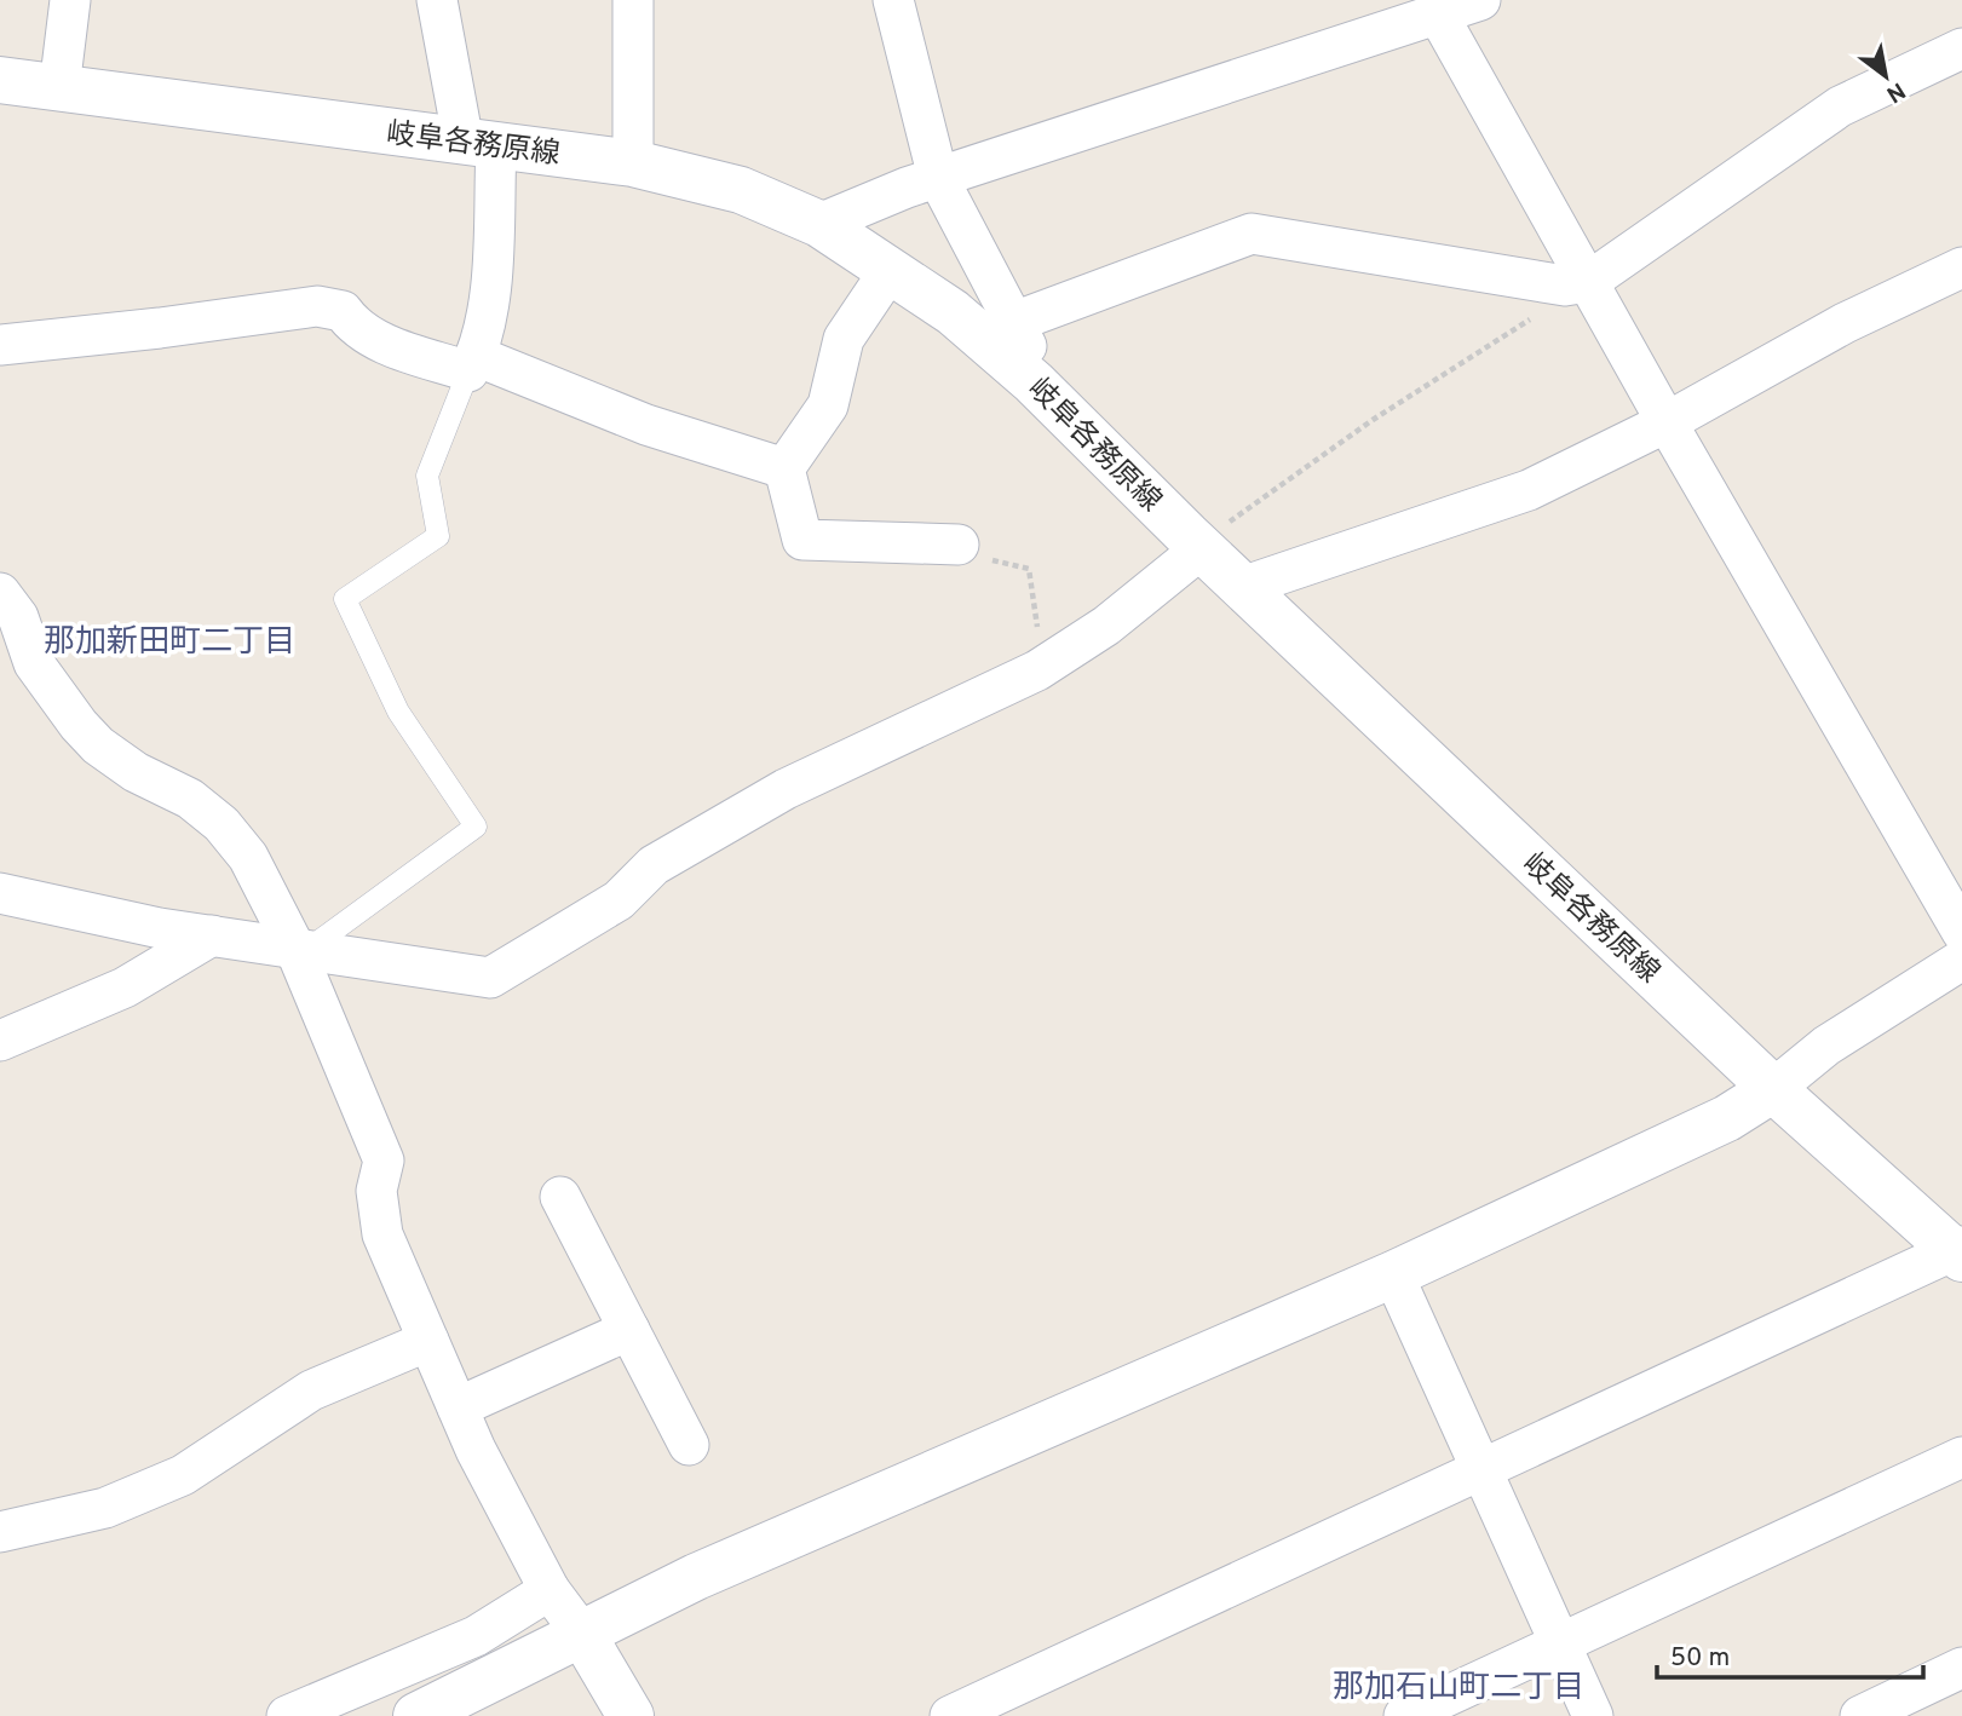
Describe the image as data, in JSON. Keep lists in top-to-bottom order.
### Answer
{
  "streets": {
    "main road": ["岐阜各務原線"]
  },
  "districts": ["那加新田町二丁目", "那加石山町二丁目"],
  "scale_bar": "50 m",
  "north": "bottom right"
}
